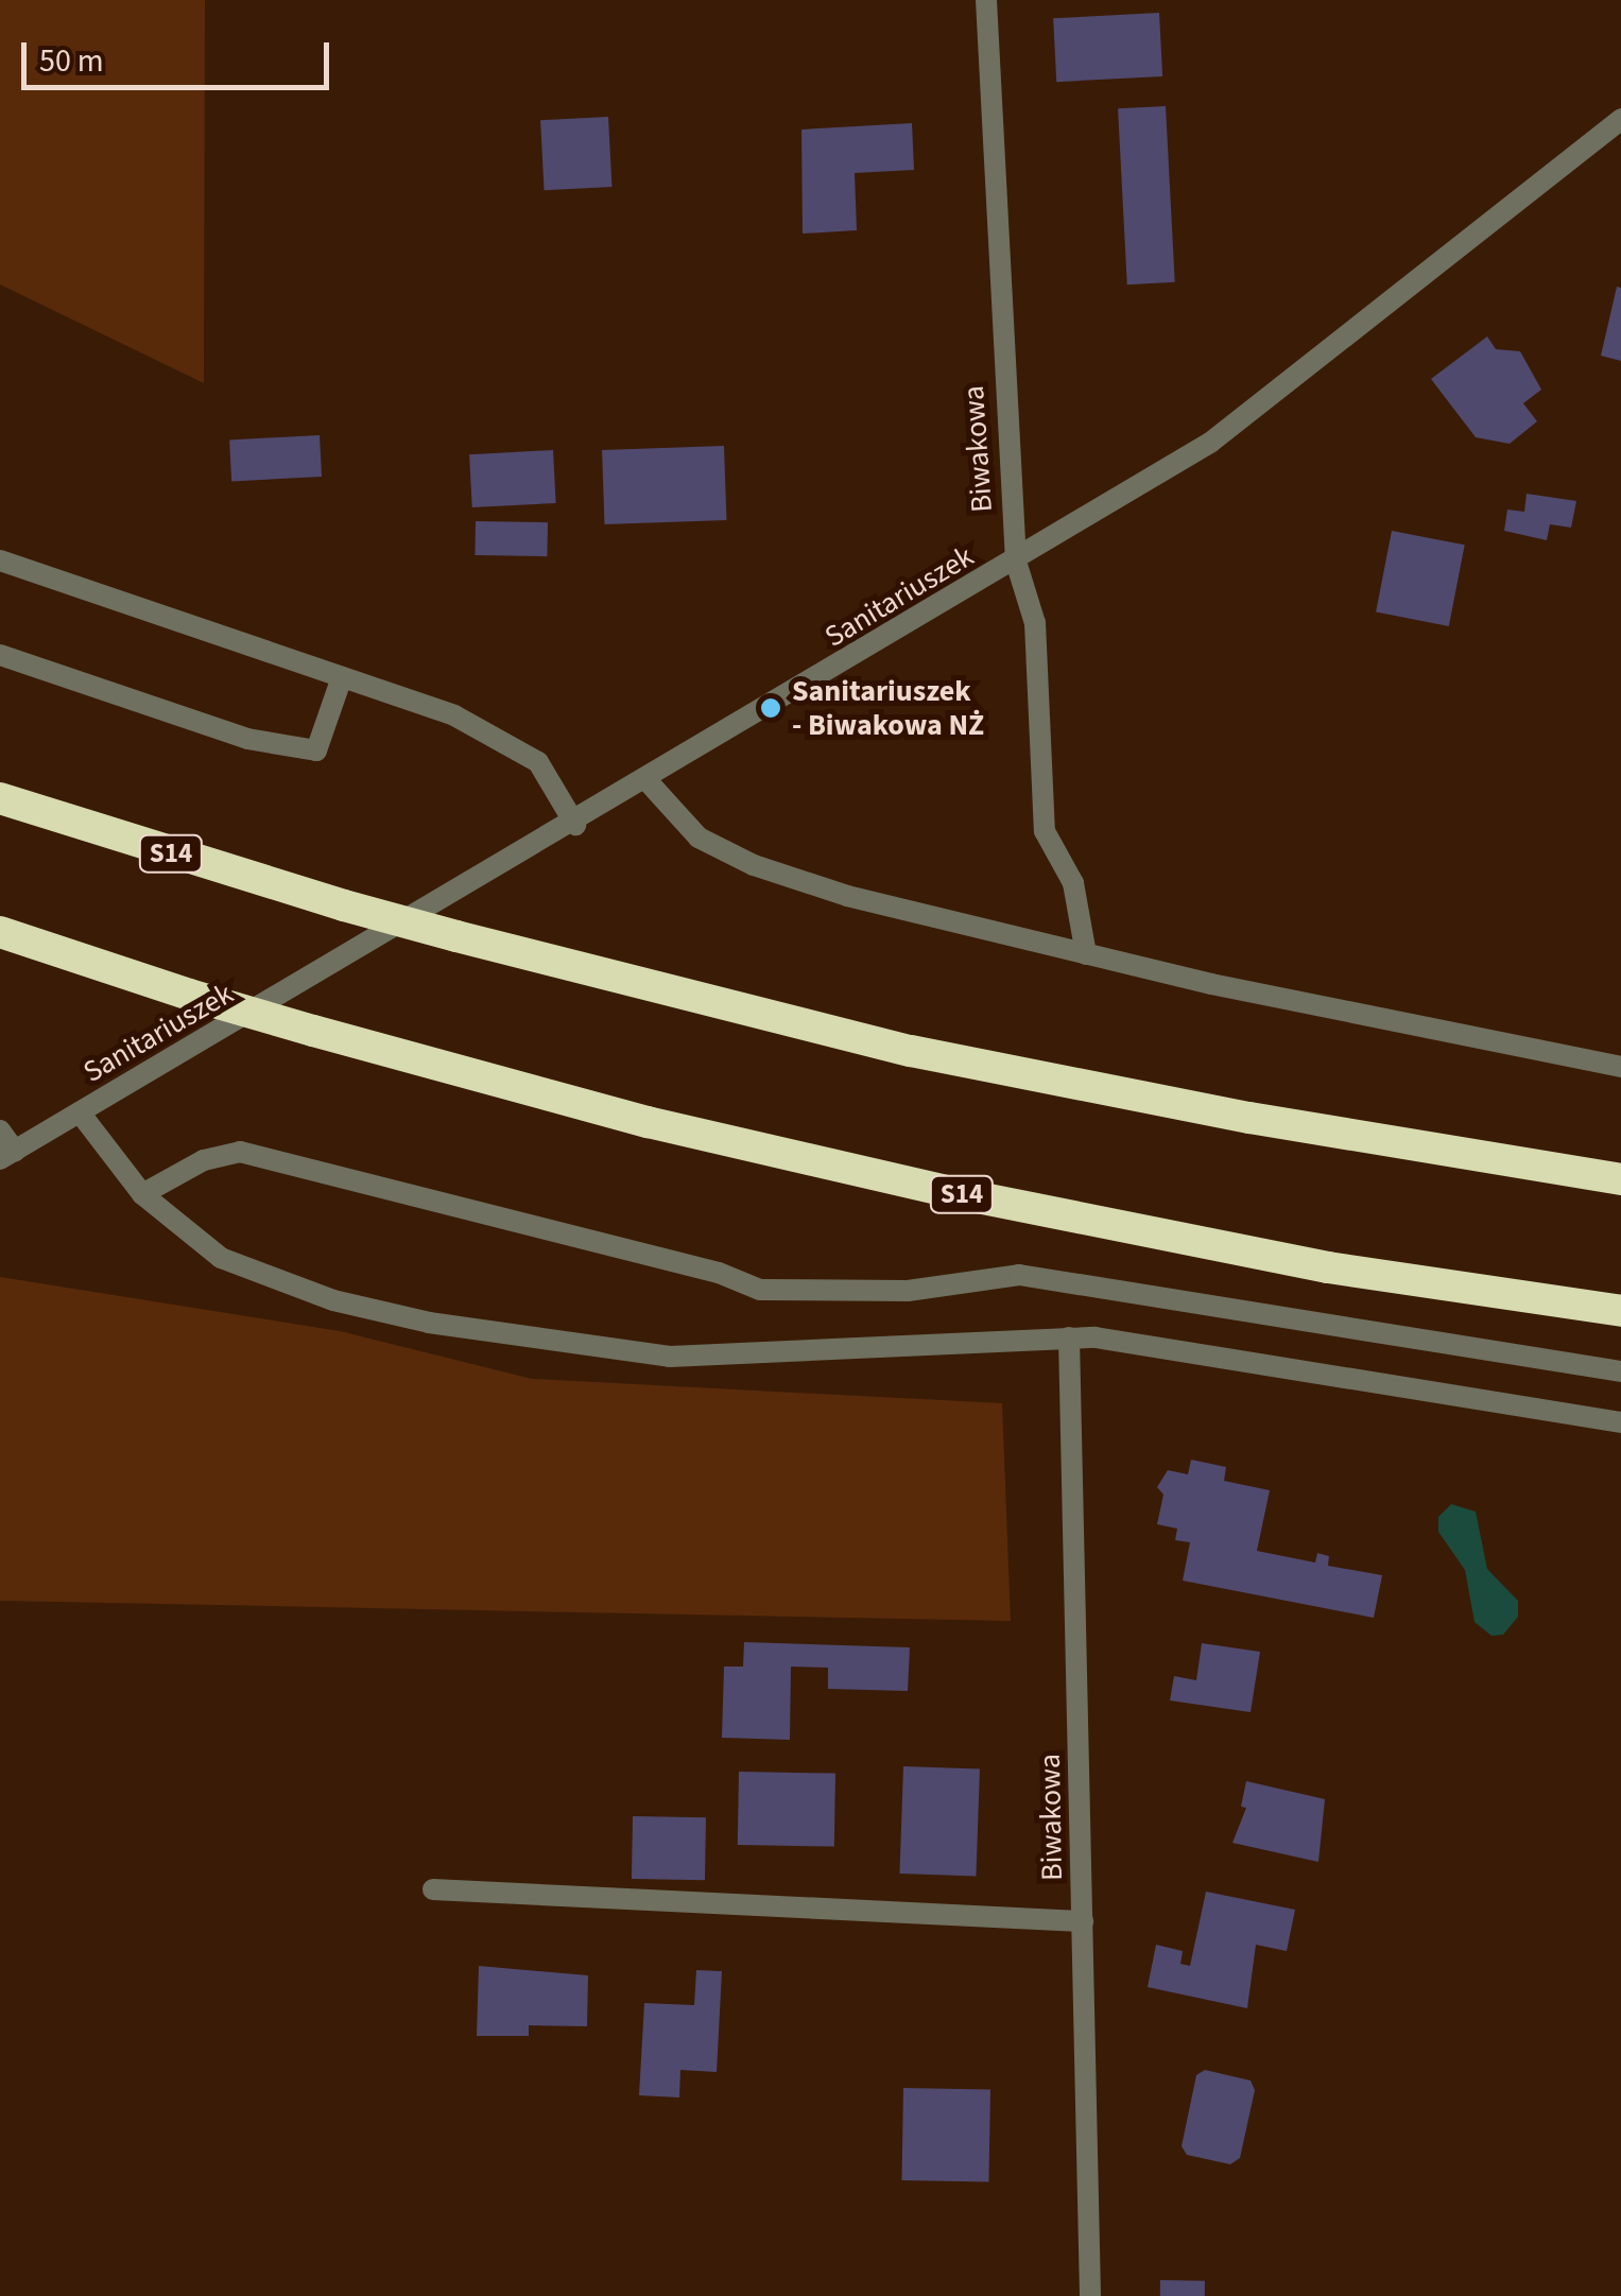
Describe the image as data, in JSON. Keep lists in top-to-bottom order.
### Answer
{
  "streets": {
    "highway": ["S14"],
    "street": ["Biwakowa", "Sanitariuszek"]
  },
  "crossings": [
    ["Biwakowa", "Sanitariuszek"]
  ],
  "places": ["Sanitariuszek - Biwakowa NŻ"],
  "scale_bar": "50 m"
}
